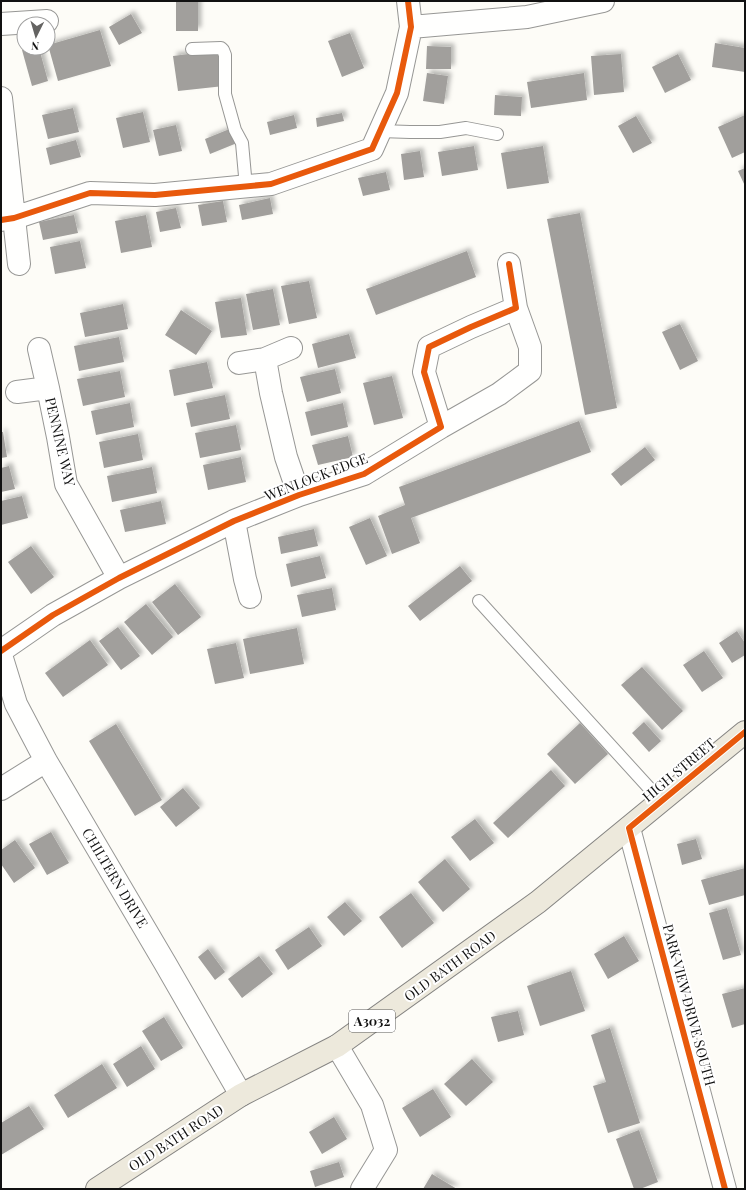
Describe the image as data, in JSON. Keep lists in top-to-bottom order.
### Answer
{
  "streets": {
    "main road": ["HIGH STREET", "OLD BATH ROAD", "A3032"],
    "street": [
      "PENNINE WAY",
      "WENLOCK EDGE",
      "CHILTERN DRIVE",
      "PARK VIEW DRIVE SOUTH"
    ]
  },
  "crossings": [
    ["PENNINE WAY", "WENLOCK EDGE"],
    ["HIGH STREET", "OLD BATH ROAD"],
    ["HIGH STREET", "PARK VIEW DRIVE SOUTH"],
    ["CHILTERN DRIVE", "OLD BATH ROAD"],
    ["OLD BATH ROAD", "PARK VIEW DRIVE SOUTH"]
  ],
  "north": "bottom"
}
